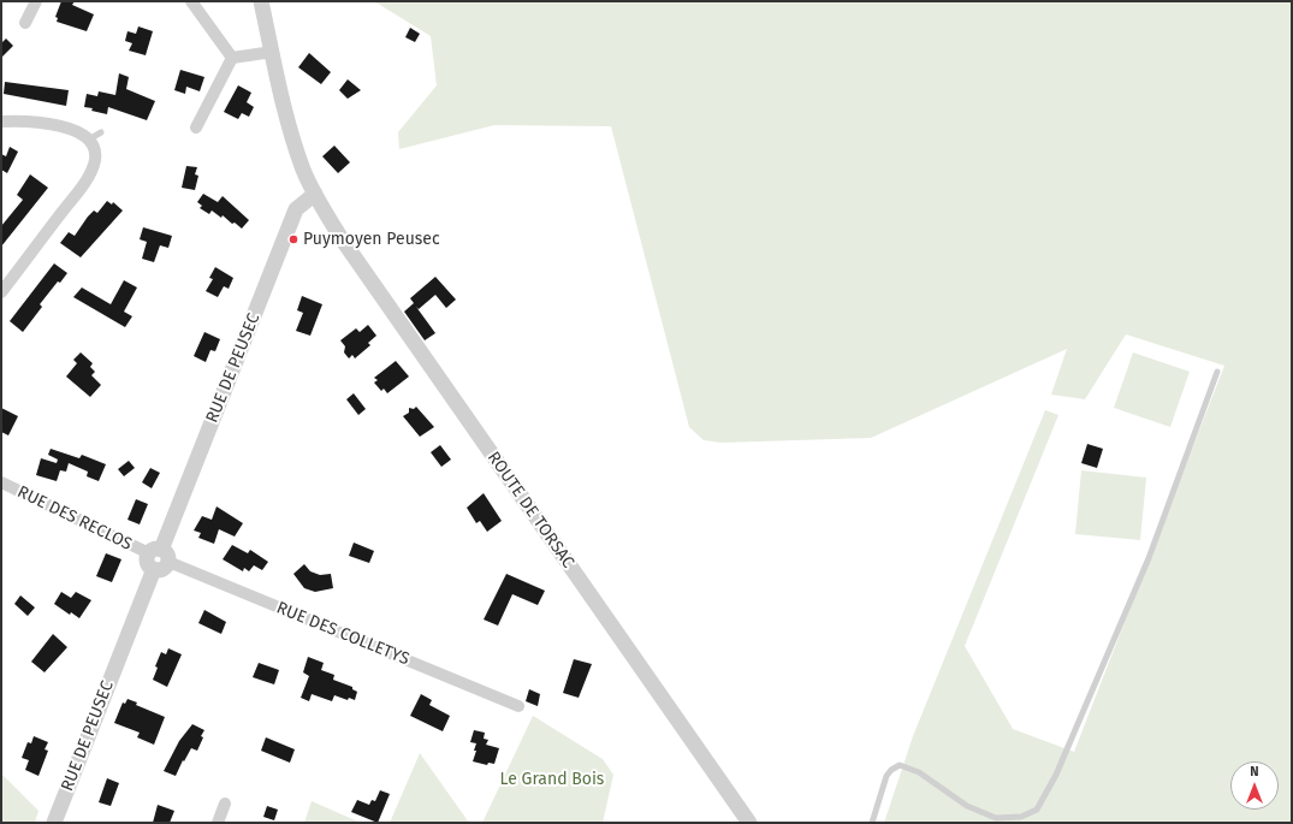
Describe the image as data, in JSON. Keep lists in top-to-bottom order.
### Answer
{
  "streets": {
    "street": [
      "RUE DE PEUSEC",
      "ROUTE DE TORSAC",
      "RUE DES RECLOS",
      "RUE DES COLLETYS"
    ]
  },
  "crossings": [
    ["RUE DE PEUSEC", "ROUTE DE TORSAC"],
    ["RUE DE PEUSEC", "RUE DES RECLOS"],
    ["RUE DE PEUSEC", "RUE DES COLLETYS"],
    ["RUE DES RECLOS", "RUE DES COLLETYS"]
  ],
  "parks": ["Le Grand Bois"],
  "places": ["Puymoyen Peusec"],
  "north": "top"
}
